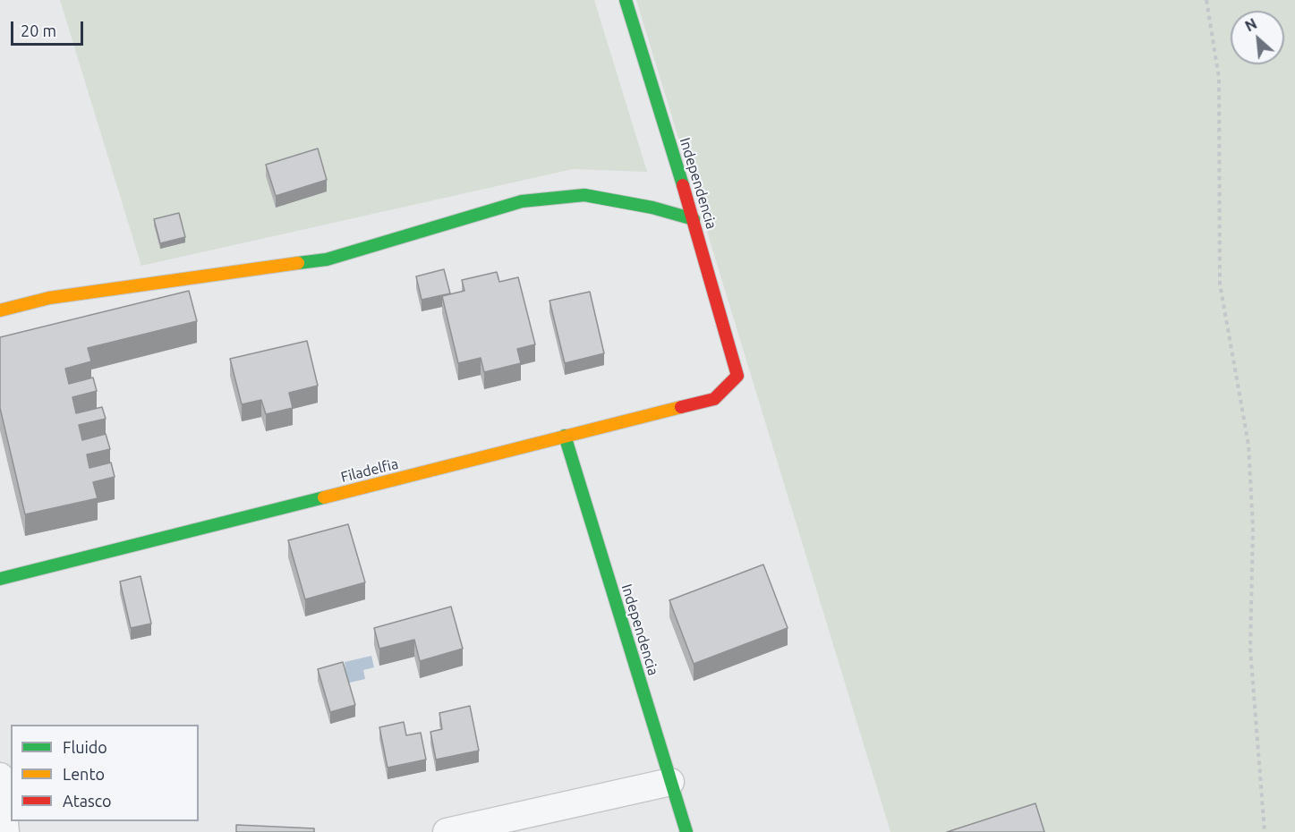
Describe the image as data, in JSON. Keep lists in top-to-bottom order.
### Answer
{
  "streets": {
    "street": ["Independencia", "Filadelfia"]
  },
  "crossings": [
    ["Independencia", "Filadelfia"]
  ],
  "legend": ["Fluido", "Lento", "Atasco"],
  "scale_bar": "20 m",
  "north": "top left"
}
